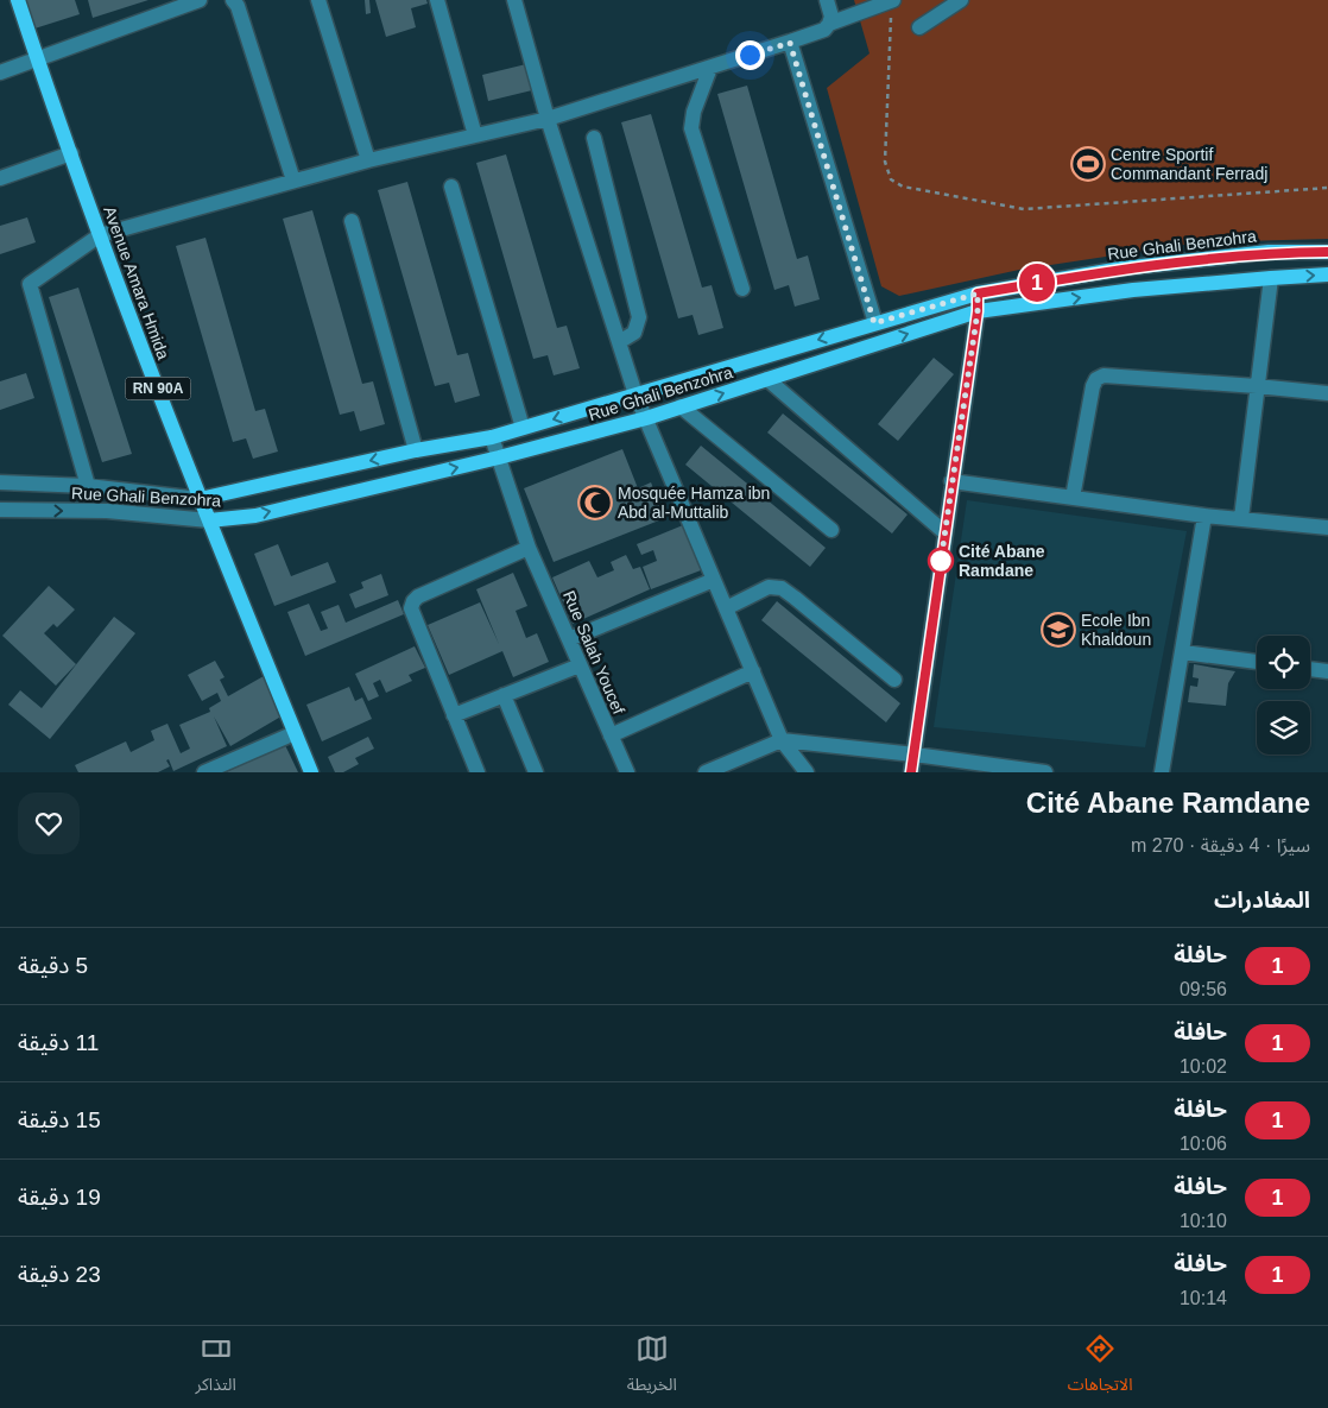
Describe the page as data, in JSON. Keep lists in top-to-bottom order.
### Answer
{
  "streets": {
    "main road": ["Rue Ghali Benzohra", "Avenue Amara Hmida", "RN 90A"],
    "street": ["Rue Salah Youcef"]
  },
  "crossings": [
    ["Rue Ghali Benzohra", "Avenue Amara Hmida"],
    ["Rue Ghali Benzohra", "Rue Salah Youcef"]
  ],
  "places": {
    "sports": ["Centre Sportif Commandant Ferradj"],
    "mosque": ["Mosquée Hamza ibn Abd al-Muttalib"],
    "other": ["Cité Abane Ramdane"],
    "school or university": ["Ecole Ibn Khaldoun"]
  },
  "lines": ["bus line 1"],
  "page": {
    "on_map": "1",
    "heading": [
      ["Cité Abane Ramdane", "سيرًا · 4 دقيقة · 270 m"],
      "المغادرات"
    ],
    "list": [
      {
        "mark": "1",
        "name": "حافلة",
        "note": "09:56",
        "value": "5 دقيقة"
      },
      {
        "mark": "1",
        "name": "حافلة",
        "note": "10:02",
        "value": "11 دقيقة"
      },
      {
        "mark": "1",
        "name": "حافلة",
        "note": "10:06",
        "value": "15 دقيقة"
      },
      {
        "mark": "1",
        "name": "حافلة",
        "note": "10:10",
        "value": "19 دقيقة"
      },
      {
        "mark": "1",
        "name": "حافلة",
        "note": "10:14",
        "value": "23 دقيقة"
      }
    ],
    "tabs": ["الاتجاهات", "الخريطة", "التذاكر"]
  }
}
